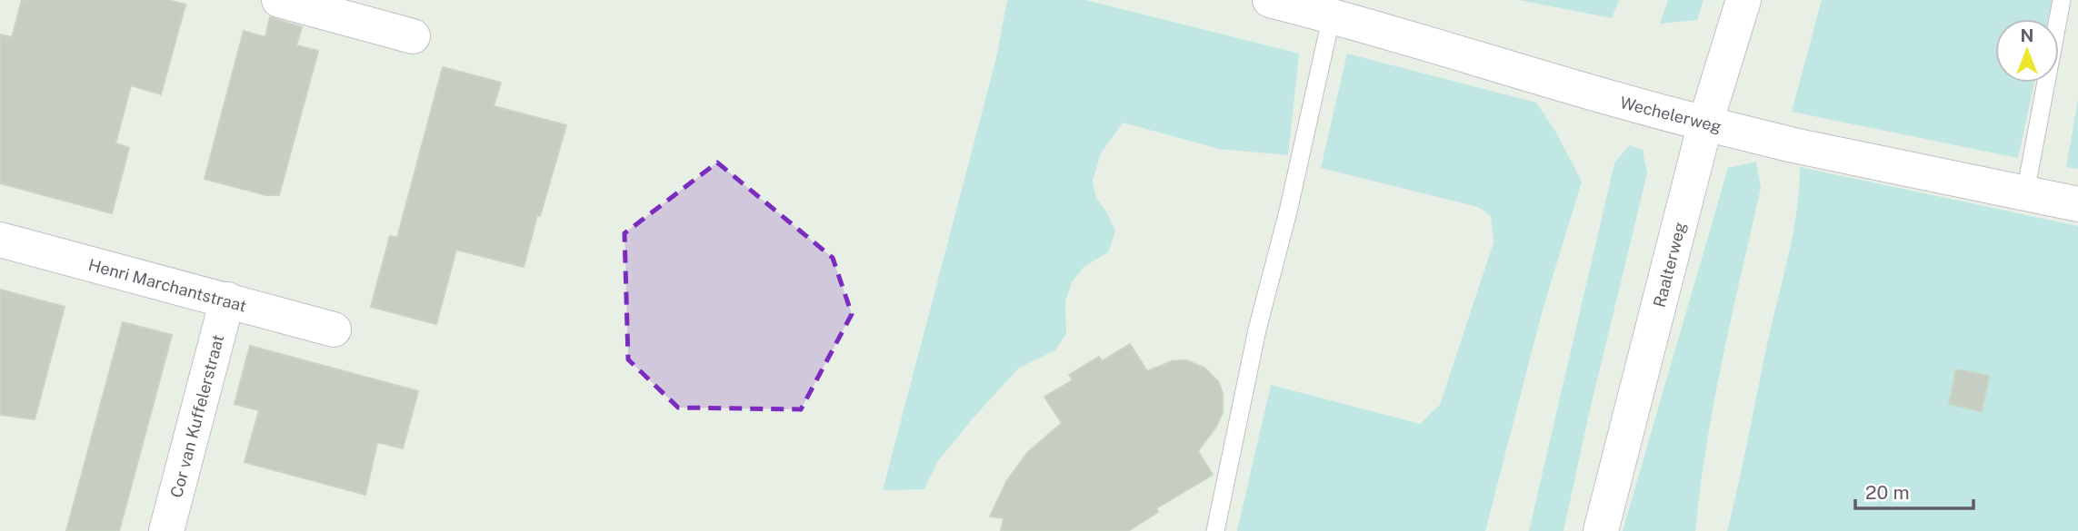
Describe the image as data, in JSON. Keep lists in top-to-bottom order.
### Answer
{
  "streets": {
    "street": [
      "Wechelerweg",
      "Raalterweg",
      "Henri Marchantstraat",
      "Cor van Kuffelerstraat"
    ]
  },
  "crossings": [
    ["Wechelerweg", "Raalterweg"],
    ["Henri Marchantstraat", "Cor van Kuffelerstraat"]
  ],
  "scale_bar": "20 m",
  "north": "top"
}
